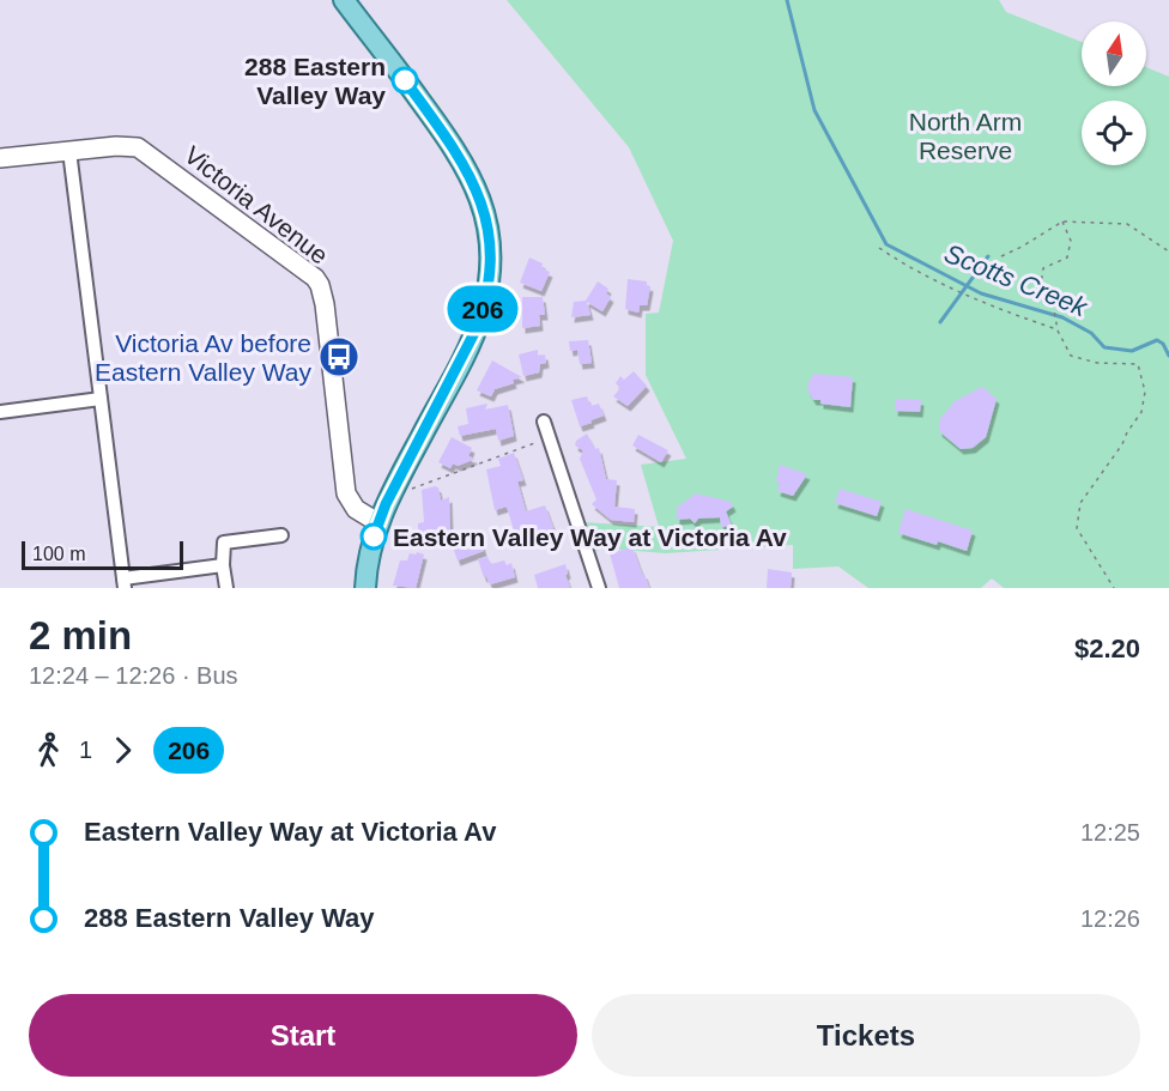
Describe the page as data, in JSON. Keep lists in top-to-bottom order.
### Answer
{
  "streets": {
    "street": ["Victoria Avenue"]
  },
  "water": ["Scotts Creek"],
  "parks": ["North Arm Reserve"],
  "places": {
    "other": ["288 Eastern Valley Way", "Eastern Valley Way at Victoria Av"],
    "bus stop": ["Victoria Av before Eastern Valley Way"]
  },
  "lines": ["bus line 206"],
  "scale_bar": "100 m",
  "north": "top",
  "page": {
    "on_map": "206",
    "scale": "100 m",
    "heading": ["2 min", "12:24 – 12:26 · Bus", "$2.20"],
    "legs": ["1", "206"],
    "list": [
      {
        "name": "Eastern Valley Way at Victoria Av",
        "value": "12:25"
      },
      {
        "name": "288 Eastern Valley Way",
        "value": "12:26"
      }
    ],
    "buttons": ["Start", "Tickets"]
  }
}
